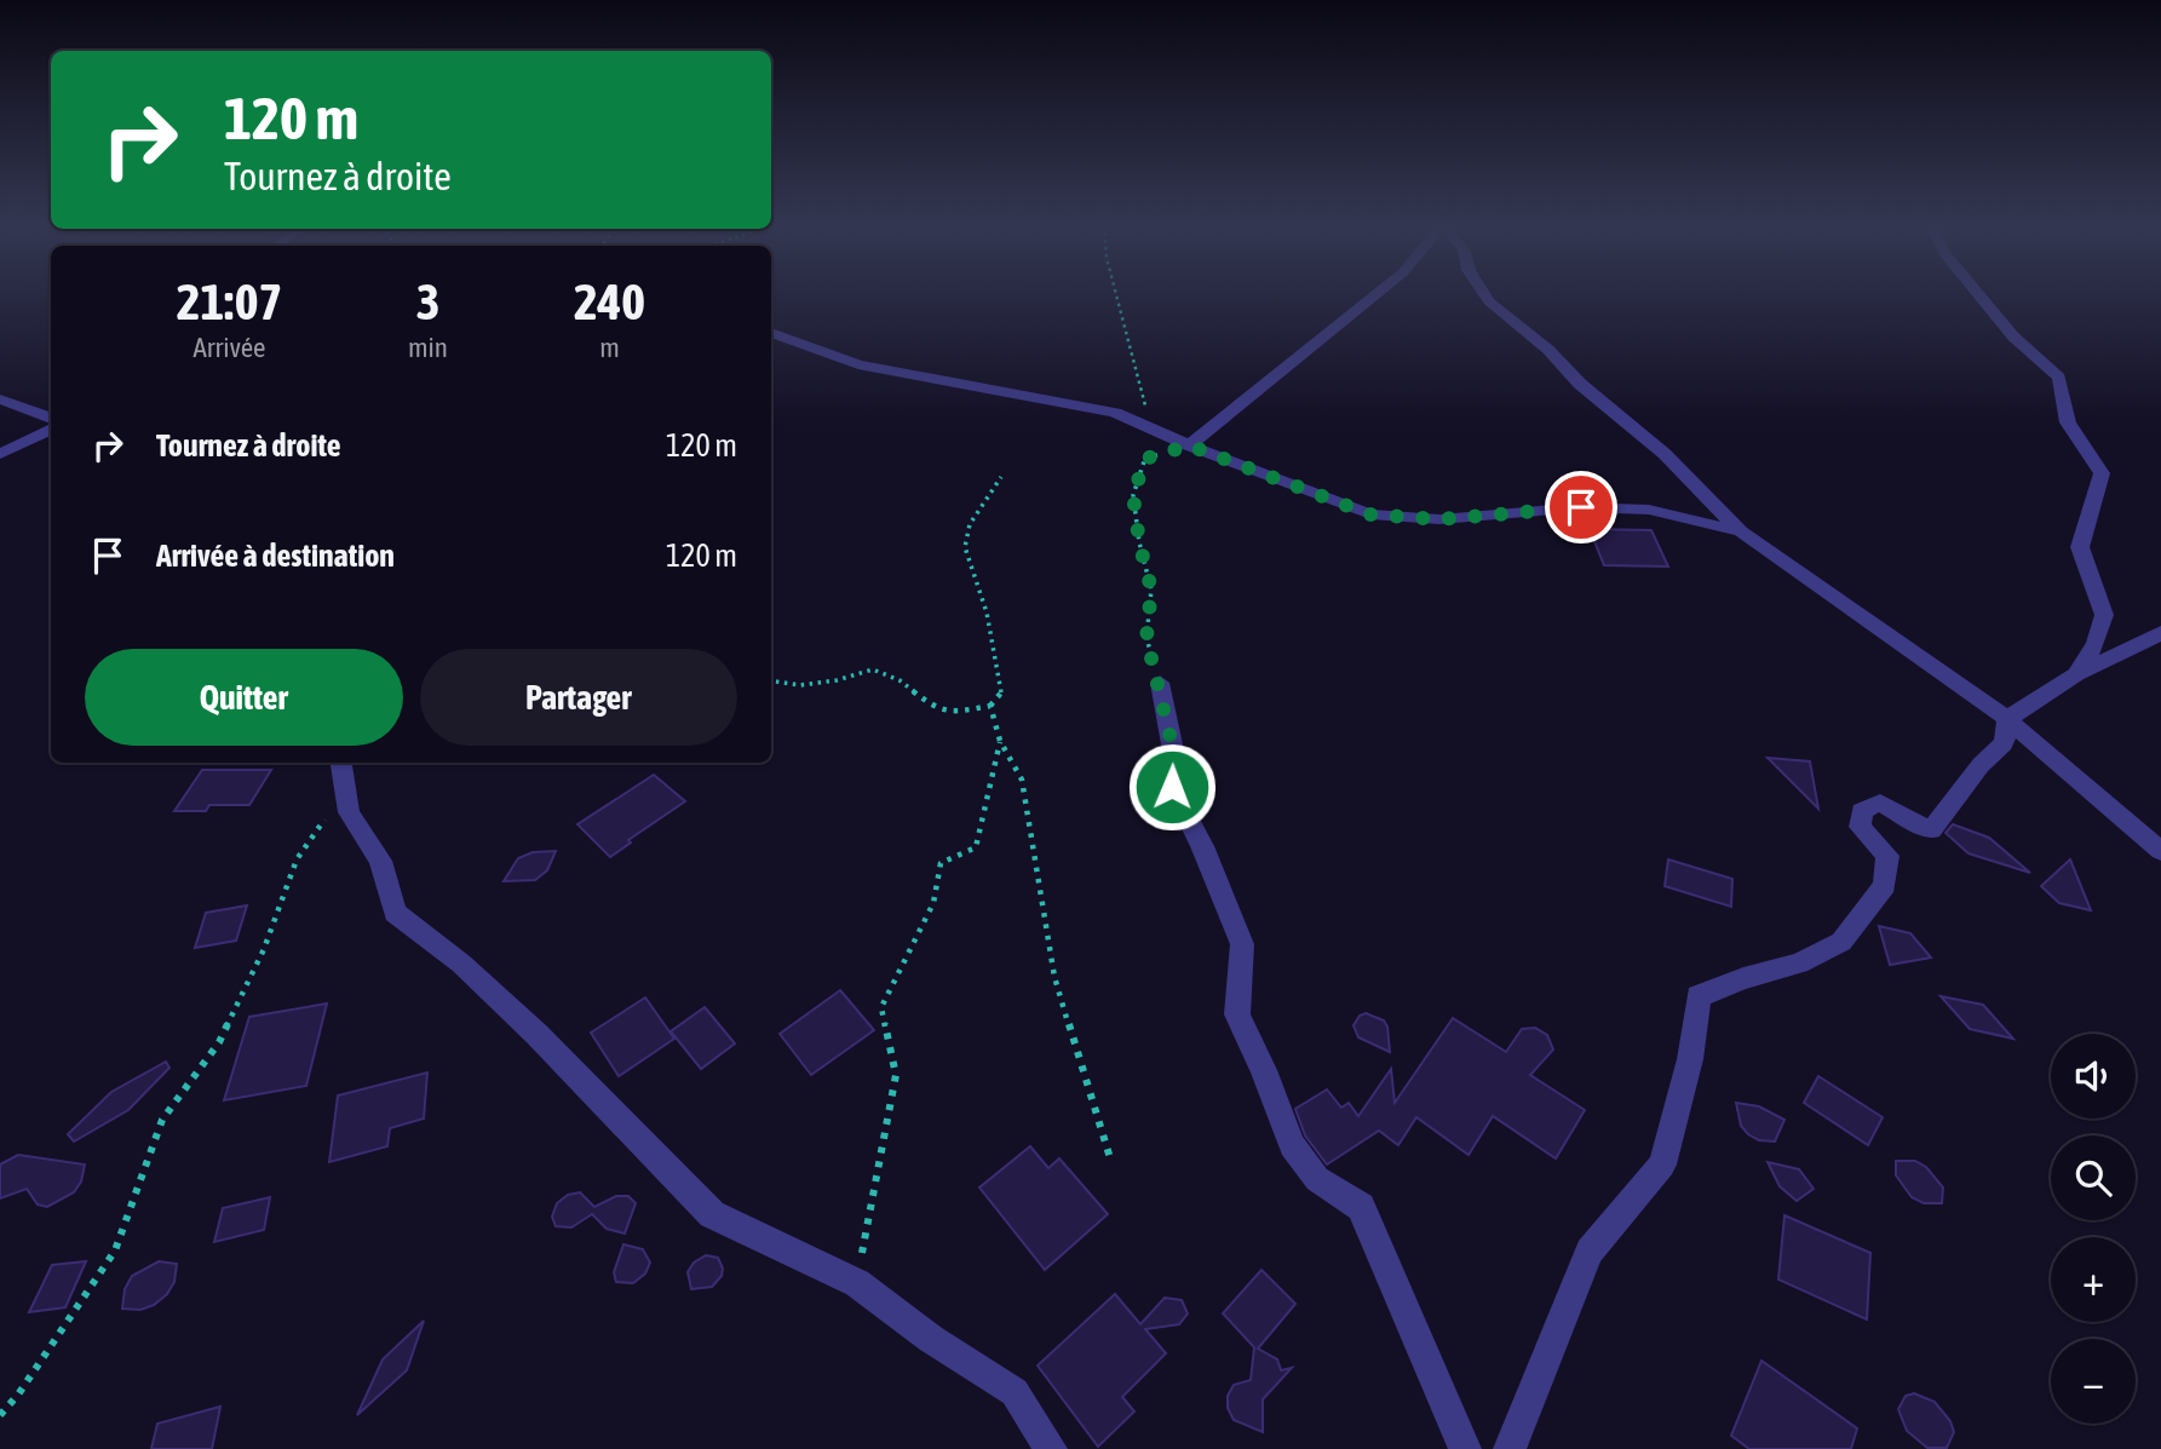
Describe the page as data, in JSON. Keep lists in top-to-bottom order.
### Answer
{
  "page": {
    "turn": ["120 m", "Tournez à droite"],
    "eta": [
      "21:07",
      "Arrivée",
      "3",
      "min",
      "240",
      "m"
    ],
    "list": [
      {
        "name": "Tournez à droite",
        "value": "120 m"
      },
      {
        "name": "Arrivée à destination",
        "value": "120 m"
      }
    ],
    "buttons": ["Quitter", "Partager"],
    "map_buttons": ["+", "−"]
  }
}
